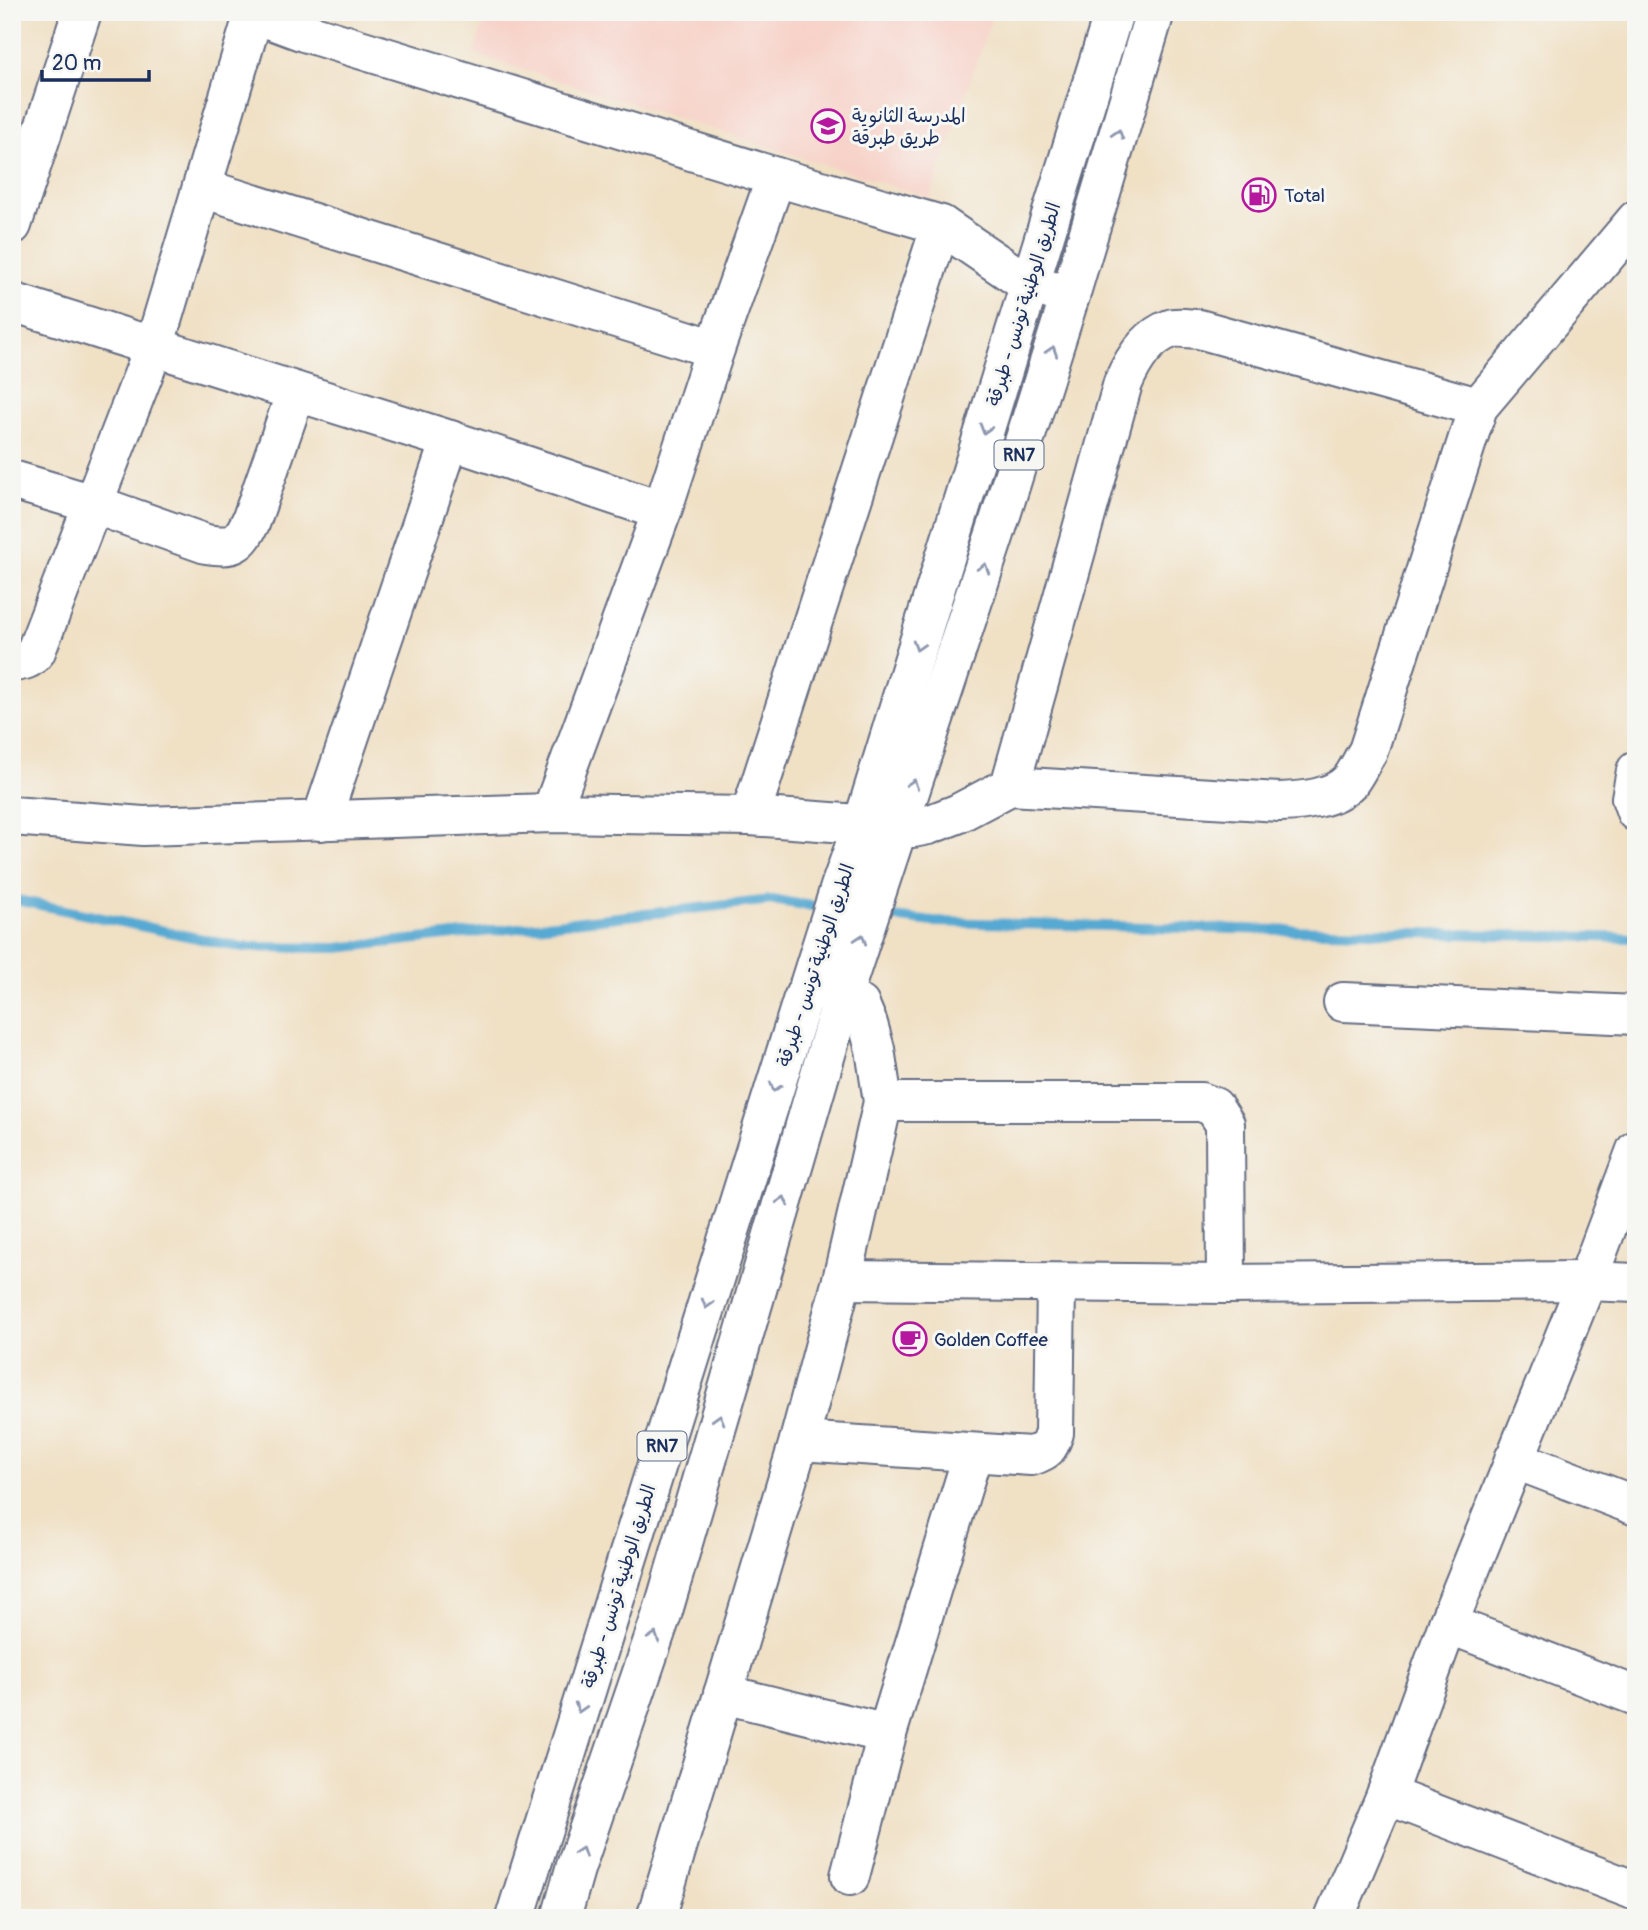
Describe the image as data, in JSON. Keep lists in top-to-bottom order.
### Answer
{
  "streets": {
    "street": ["الطريق الوطنية تونس - طبرقة", "RN7"]
  },
  "places": {
    "school or university": ["المدرسة الثانوية طريق طبرقة"],
    "fuel station": ["Total"],
    "cafe": ["Golden Coffee"]
  },
  "scale_bar": "20 m"
}
